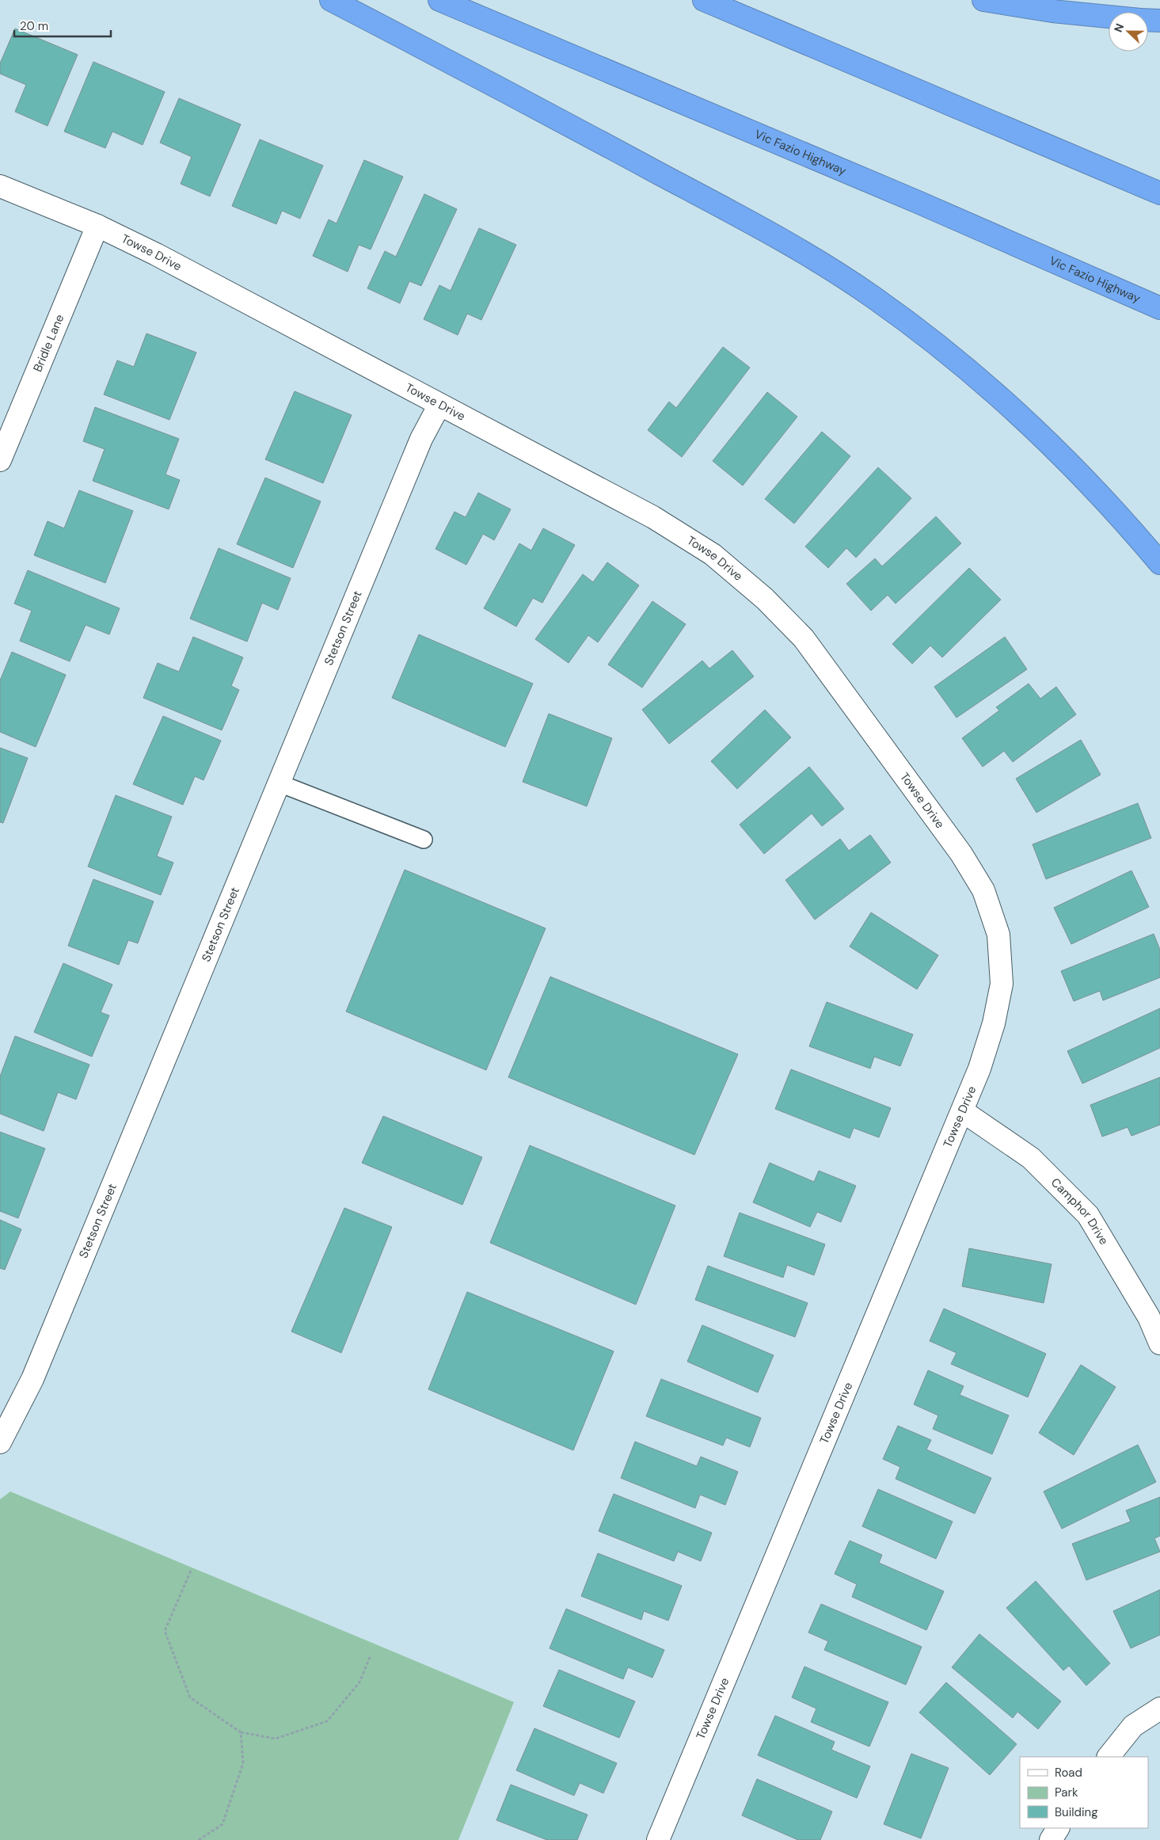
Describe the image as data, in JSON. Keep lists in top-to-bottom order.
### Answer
{
  "streets": {
    "highway": ["Vic Fazio Highway"],
    "street": [
      "Towse Drive",
      "Bridle Lane",
      "Stetson Street",
      "Camphor Drive"
    ]
  },
  "crossings": [
    ["Towse Drive", "Bridle Lane"],
    ["Towse Drive", "Stetson Street"],
    ["Towse Drive", "Camphor Drive"]
  ],
  "legend": ["Road", "Park", "Building"],
  "scale_bar": "20 m",
  "north": "left"
}
